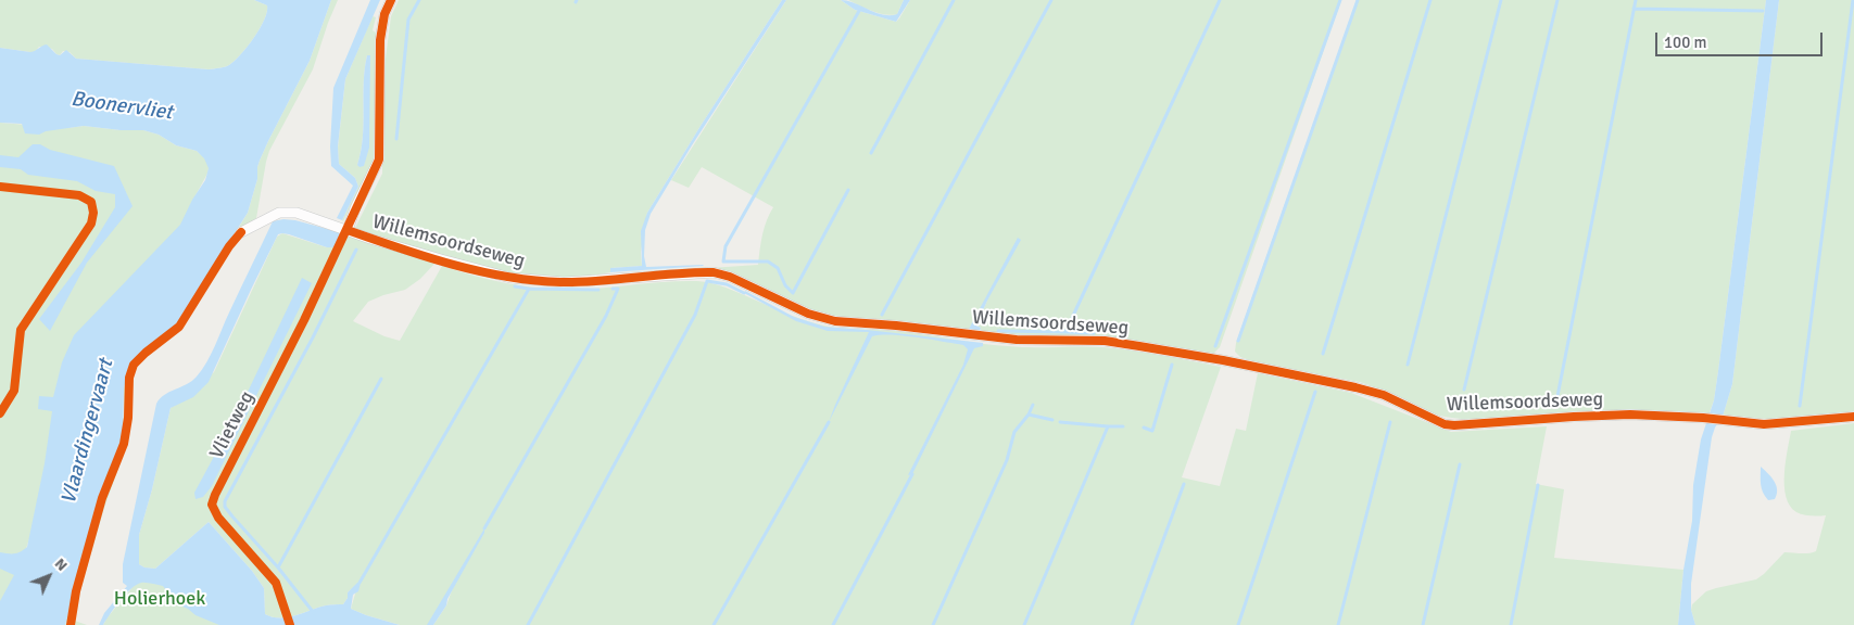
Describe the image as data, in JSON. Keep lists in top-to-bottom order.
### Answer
{
  "streets": {
    "street": ["Willemsoordseweg"],
    "cycle path": ["Vlietweg"]
  },
  "water": ["Boonervliet", "Vlaardingervaart"],
  "parks": ["Holierhoek"],
  "scale_bar": "100 m",
  "north": "top right"
}
